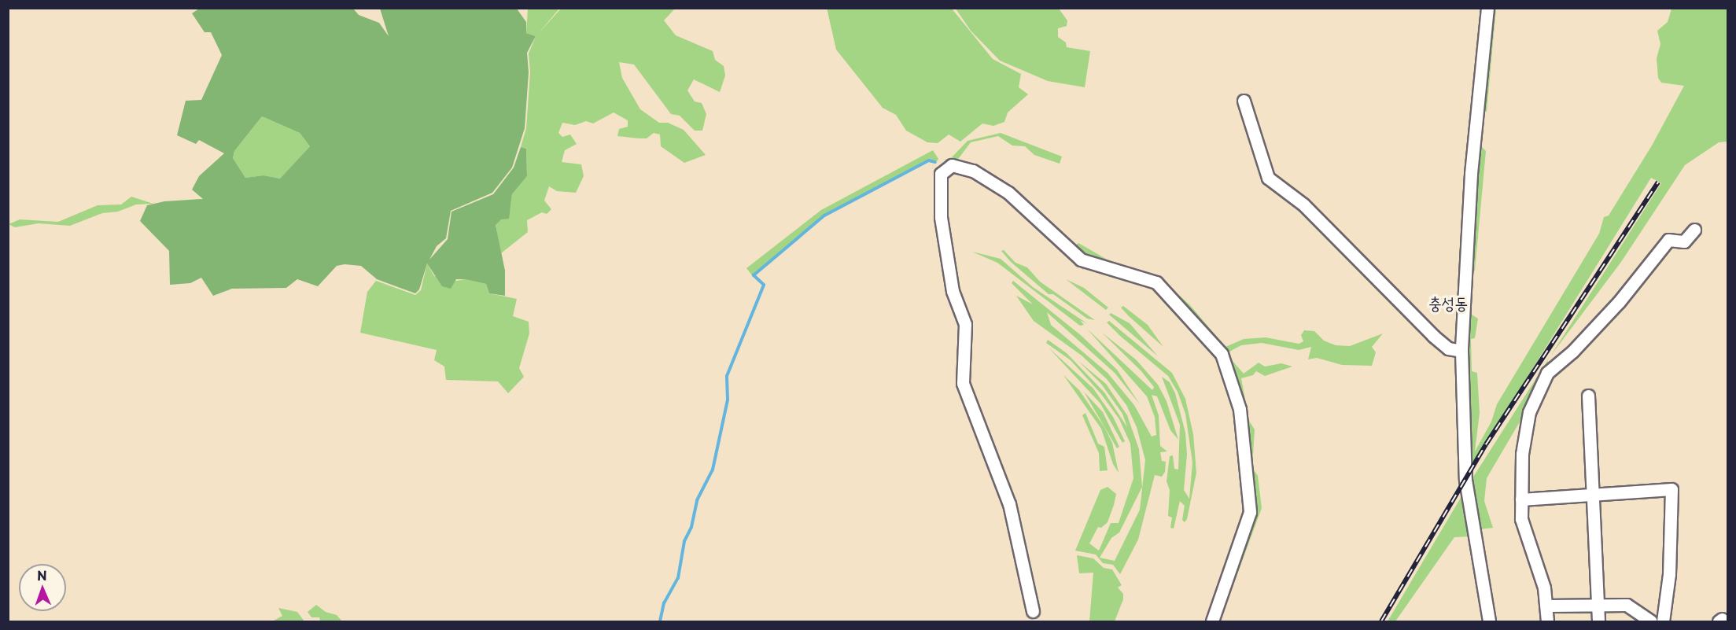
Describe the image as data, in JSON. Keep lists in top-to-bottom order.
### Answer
{
  "districts": ["충성동"],
  "north": "top"
}
